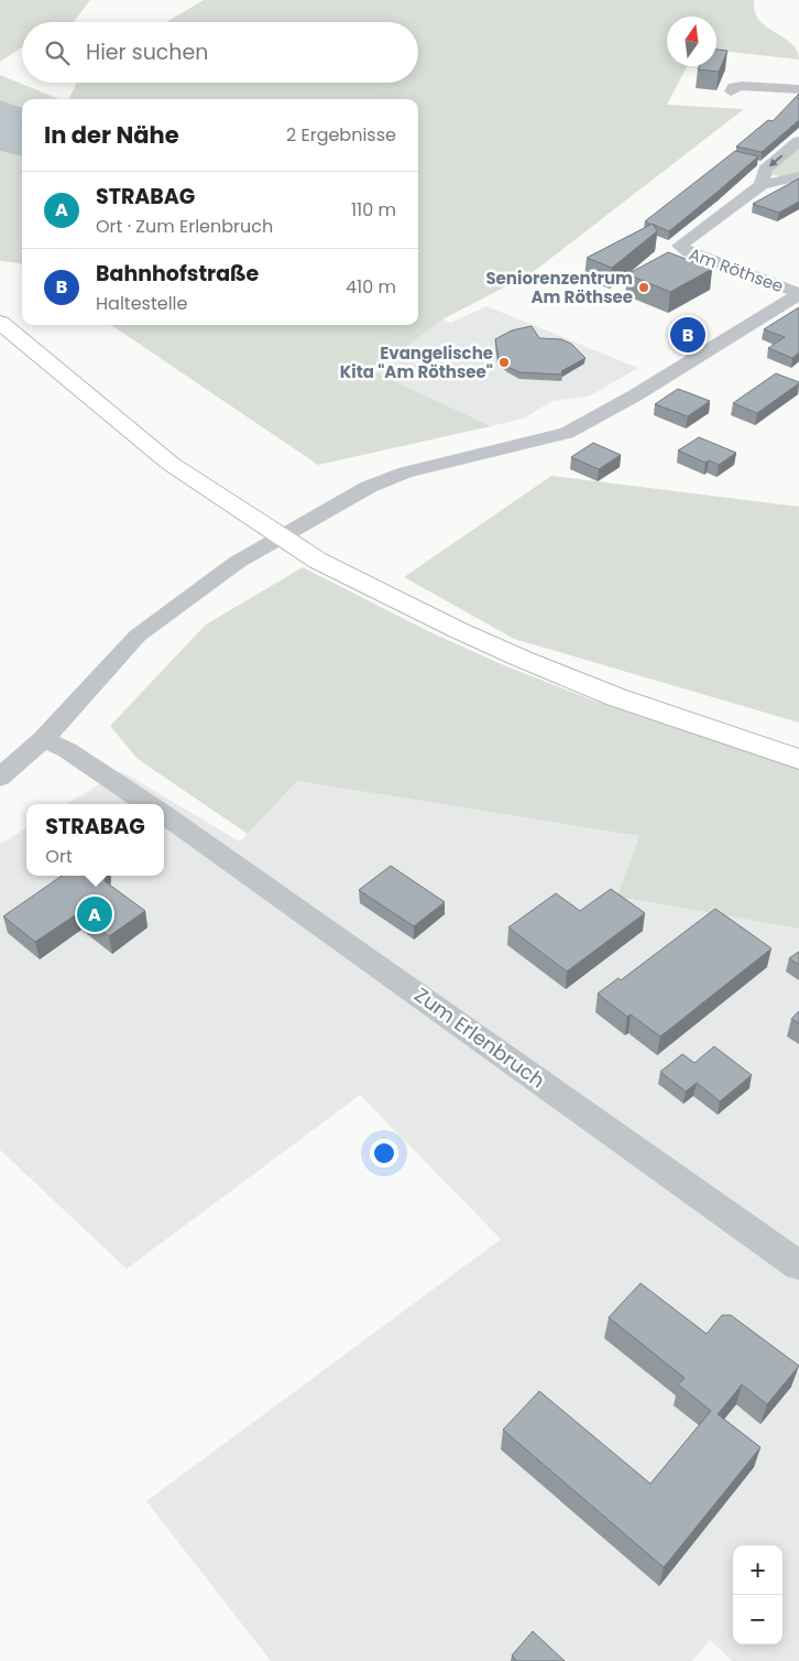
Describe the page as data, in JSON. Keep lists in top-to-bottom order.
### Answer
{
  "streets": {
    "street": ["Am Röthsee", "Zum Erlenbruch"]
  },
  "places": ["Seniorenzentrum Am Röthsee", "Evangelische Kita \"Am Röthsee\""],
  "north": "top",
  "page": {
    "search": "Hier suchen",
    "heading": ["In der Nähe", "2 Ergebnisse"],
    "list": [
      {
        "mark": "A",
        "name": "STRABAG",
        "note": "Ort · Zum Erlenbruch",
        "value": "110 m"
      },
      {
        "mark": "B",
        "name": "Bahnhofstraße",
        "note": "Haltestelle",
        "value": "410 m"
      }
    ],
    "pins": ["B", "A"],
    "popup": ["STRABAG", "Ort"],
    "map_buttons": ["+", "−"]
  }
}
